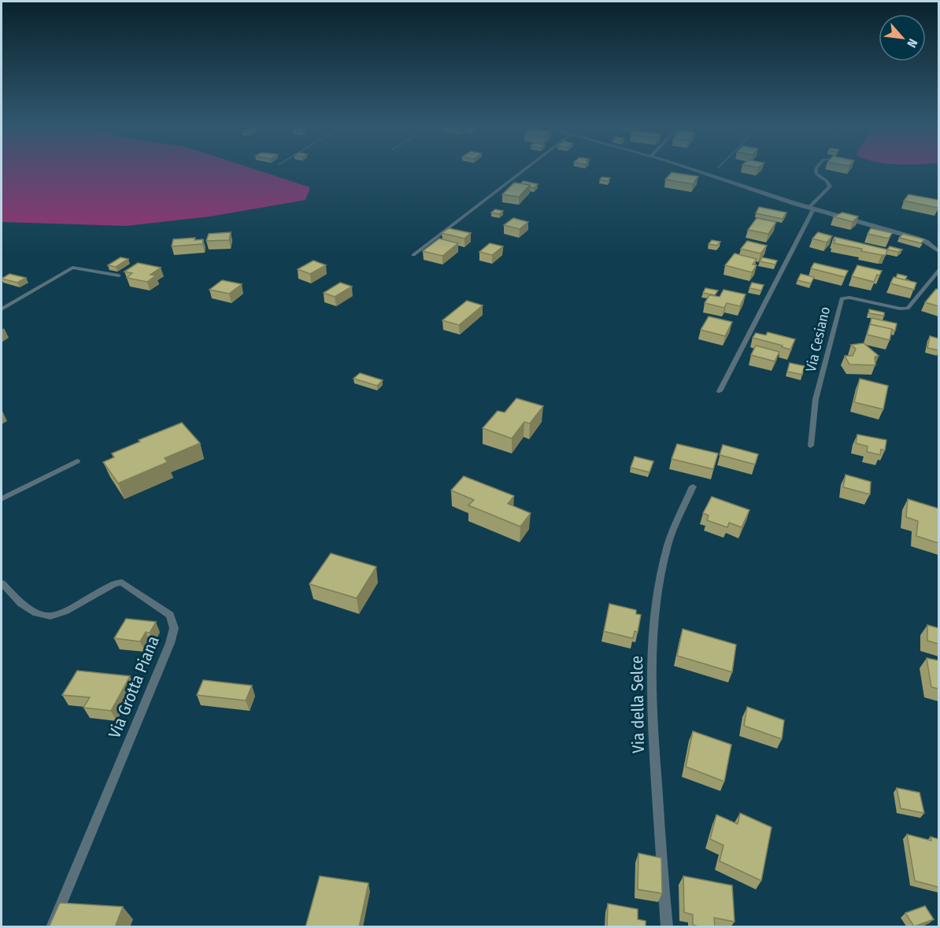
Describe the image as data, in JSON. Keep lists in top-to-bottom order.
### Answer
{
  "streets": {
    "lane": ["Via Cesiano", "Via Grotta Piana", "Via della Selce"]
  },
  "north": "bottom right"
}
